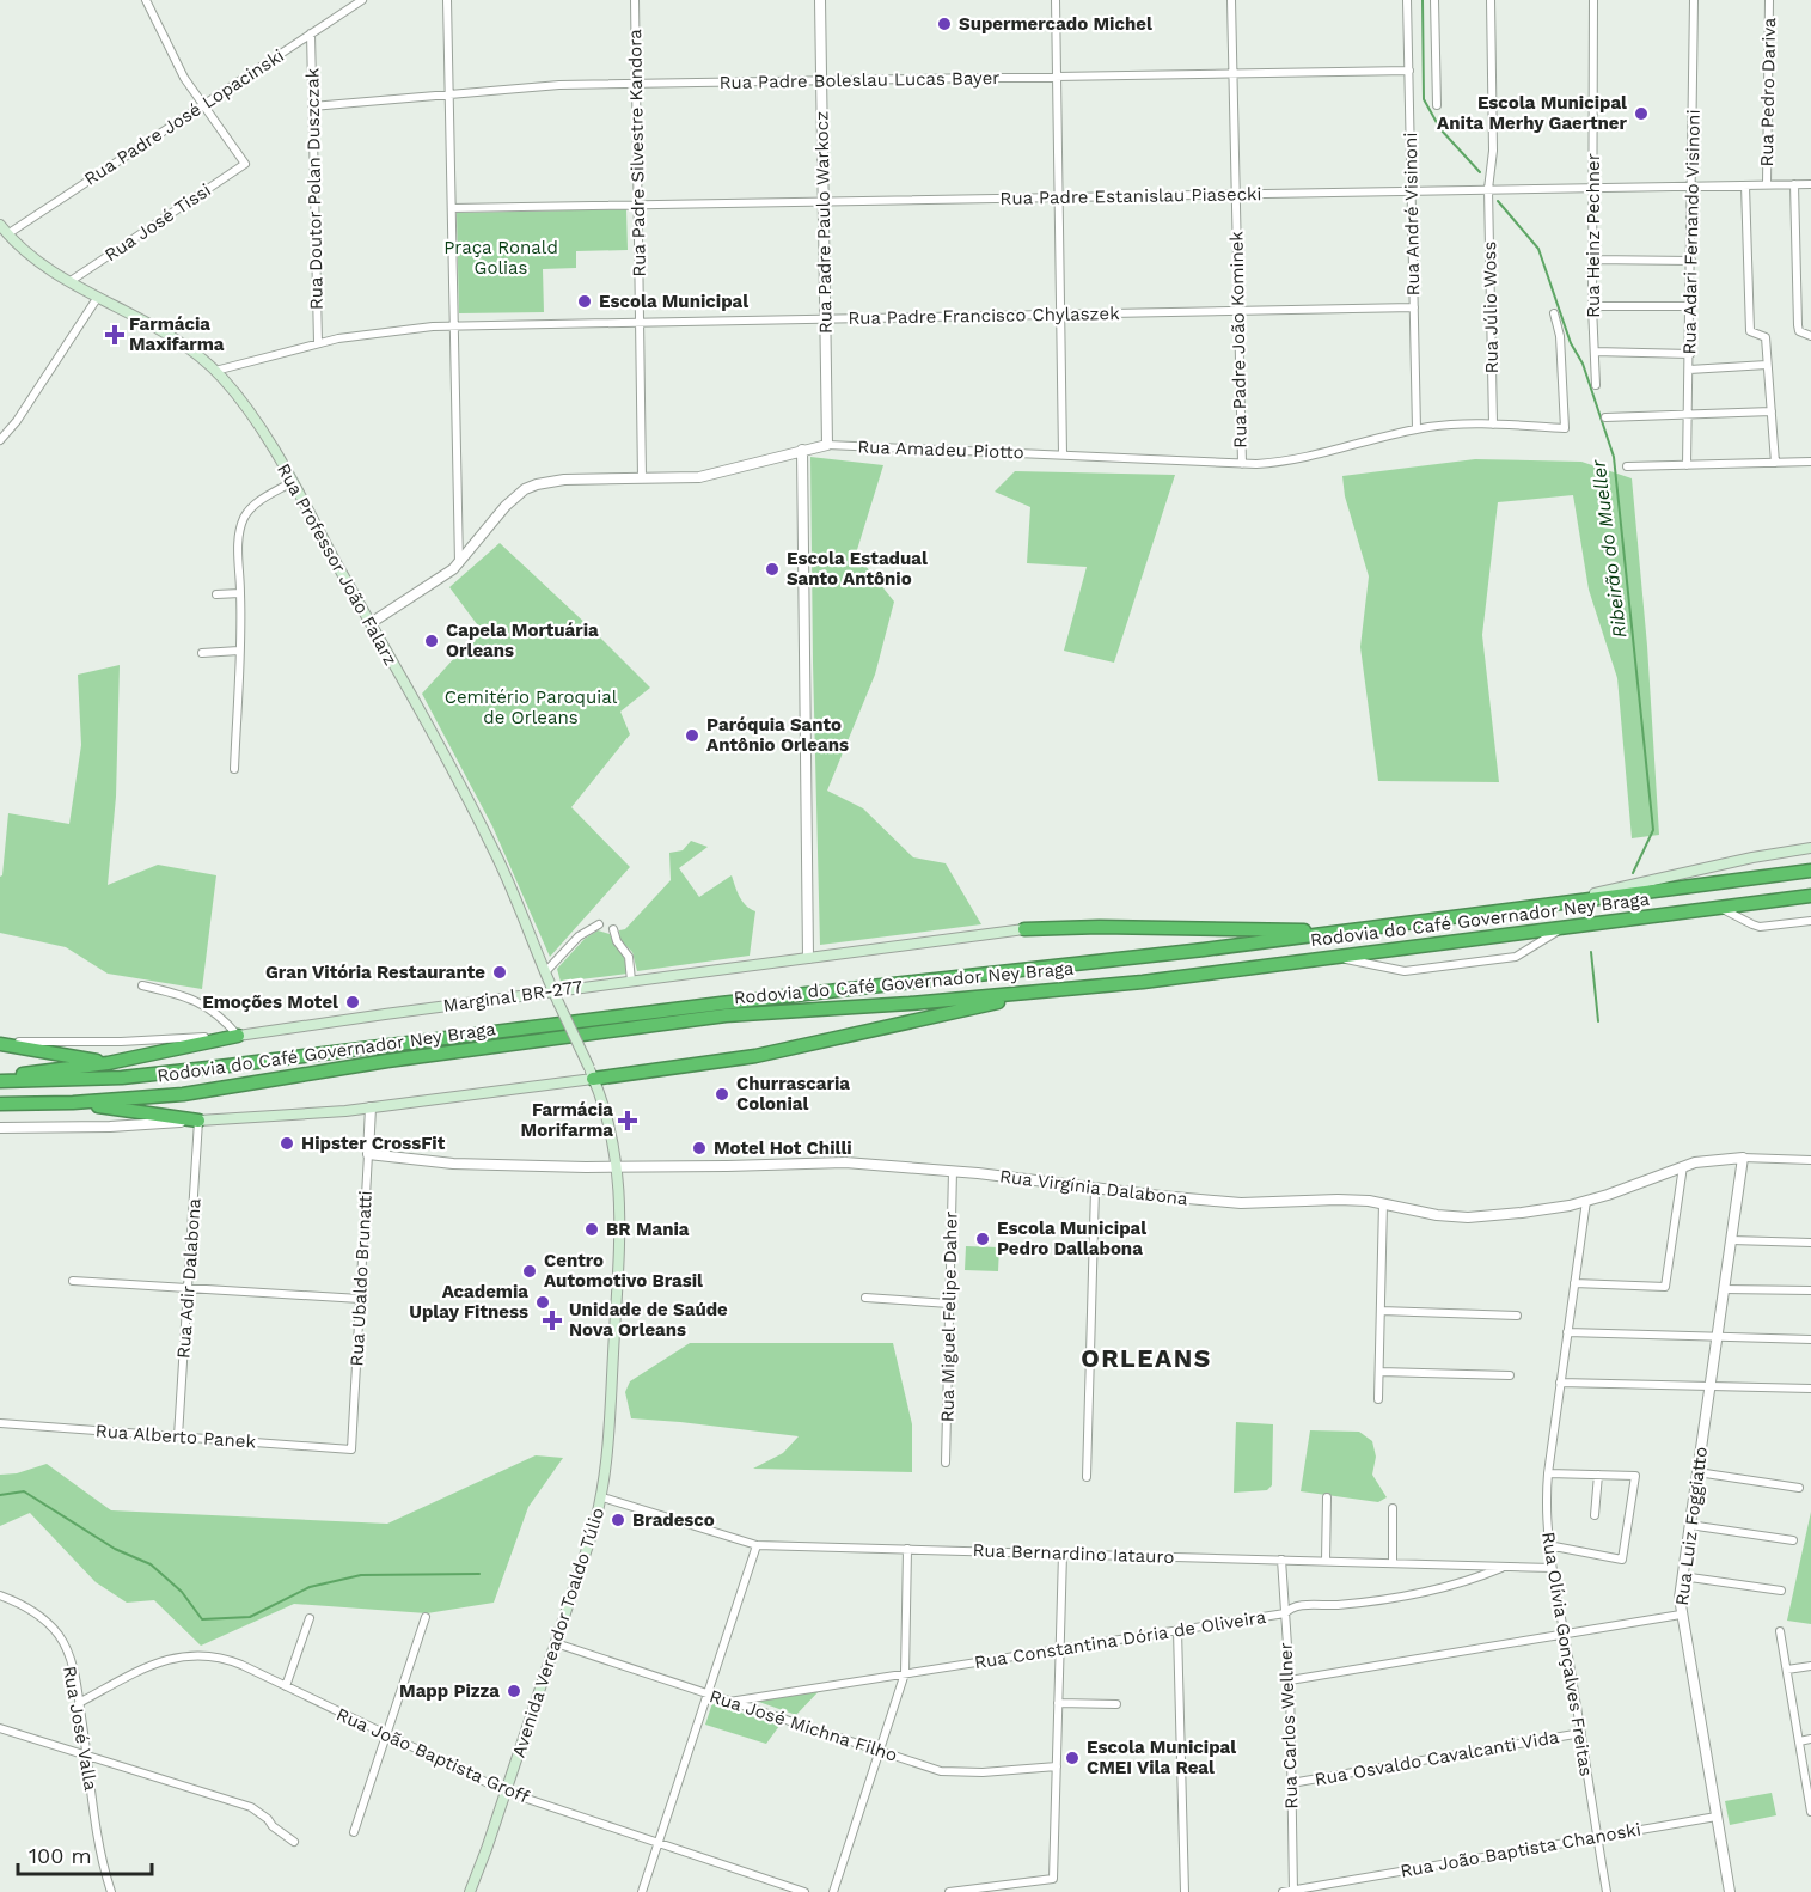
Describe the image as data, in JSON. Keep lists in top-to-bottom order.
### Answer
{
  "streets": {
    "highway": ["Rodovia do Café Governador Ney Braga"],
    "main road": ["Rua Professor João Falarz", "Marginal BR-277", "Avenida Vereador Toaldo Túlio"],
    "street": [
      "Rua Padre Boleslau Lucas Bayer",
      "Rua Pedro Dariva",
      "Rua Padre José Lopacinski",
      "Rua Padre Silvestre Kandora",
      "Rua Doutor Polan Duszczak",
      "Rua Padre Estanislau Piasecki",
      "Rua André Visinoni",
      "Rua José Tissi",
      "Rua Padre Paulo Warkocz",
      "Rua Adari Fernando Visinoni",
      "Rua Heinz Pechner",
      "Rua Júlio Woss",
      "Rua Padre Francisco Chylaszek",
      "Rua Padre João Kominek",
      "Rua Amadeu Piotto",
      "Rua Virgínia Dalabona",
      "Rua Adir Dalabona",
      "Rua Ubaldo Brunatti",
      "Rua Miguel Felipe Daher",
      "Rua Alberto Panek",
      "Rua Luiz Foggiatto",
      "Rua Bernardino Iatauro",
      "Rua Constantina Dória de Oliveira",
      "Rua Olívia Gonçalves Freitas",
      "Rua José Michna Filho",
      "Rua Carlos Wellner",
      "Rua José Valla",
      "Rua João Baptista Groff",
      "Rua Osvaldo Cavalcanti Vida",
      "Rua João Baptista Chanoski"
    ]
  },
  "crossings": [
    ["Rua Padre Boleslau Lucas Bayer", "Rua Padre Silvestre Kandora"],
    ["Rua Padre Boleslau Lucas Bayer", "Rua Doutor Polan Duszczak"],
    ["Rua Padre Boleslau Lucas Bayer", "Rua André Visinoni"],
    ["Rua Padre Boleslau Lucas Bayer", "Rua Padre Paulo Warkocz"],
    ["Rua Padre Boleslau Lucas Bayer", "Rua Padre João Kominek"],
    ["Rua Pedro Dariva", "Rua Padre Estanislau Piasecki"],
    ["Rua Padre José Lopacinski", "Rua Doutor Polan Duszczak"],
    ["Rua Padre José Lopacinski", "Rua José Tissi"],
    ["Rua Padre José Lopacinski", "Rua Professor João Falarz"],
    ["Rua Padre Silvestre Kandora", "Rua Padre Estanislau Piasecki"],
    ["Rua Padre Silvestre Kandora", "Rua Padre Francisco Chylaszek"],
    ["Rua Padre Silvestre Kandora", "Rua Amadeu Piotto"],
    ["Rua Doutor Polan Duszczak", "Rua Padre Francisco Chylaszek"],
    ["Rua Padre Estanislau Piasecki", "Rua André Visinoni"],
    ["Rua Padre Estanislau Piasecki", "Rua Padre Paulo Warkocz"],
    ["Rua Padre Estanislau Piasecki", "Rua Adari Fernando Visinoni"],
    ["Rua Padre Estanislau Piasecki", "Rua Heinz Pechner"],
    ["Rua Padre Estanislau Piasecki", "Rua Júlio Woss"],
    ["Rua Padre Estanislau Piasecki", "Rua Padre João Kominek"],
    ["Rua André Visinoni", "Rua Padre Francisco Chylaszek"],
    ["Rua André Visinoni", "Rua Amadeu Piotto"],
    ["Rua José Tissi", "Rua Professor João Falarz"],
    ["Rua Padre Paulo Warkocz", "Rua Padre Francisco Chylaszek"],
    ["Rua Padre Paulo Warkocz", "Rua Amadeu Piotto"],
    ["Rua Júlio Woss", "Rua Amadeu Piotto"],
    ["Rua Padre Francisco Chylaszek", "Rua Padre João Kominek"],
    ["Rua Padre Francisco Chylaszek", "Rua Professor João Falarz"],
    ["Rua Padre João Kominek", "Rua Amadeu Piotto"],
    ["Rua Amadeu Piotto", "Rua Professor João Falarz"],
    ["Rua Professor João Falarz", "Marginal BR-277"],
    ["Rua Professor João Falarz", "Avenida Vereador Toaldo Túlio"],
    ["Rua Virgínia Dalabona", "Rua Ubaldo Brunatti"],
    ["Rua Virgínia Dalabona", "Rua Miguel Felipe Daher"],
    ["Rua Virgínia Dalabona", "Rua Luiz Foggiatto"],
    ["Rua Virgínia Dalabona", "Avenida Vereador Toaldo Túlio"],
    ["Rua Virgínia Dalabona", "Rua Olívia Gonçalves Freitas"],
    ["Rua Adir Dalabona", "Rua Alberto Panek"],
    ["Rua Ubaldo Brunatti", "Rua Alberto Panek"],
    ["Rua Luiz Foggiatto", "Rua João Baptista Chanoski"],
    ["Rua Bernardino Iatauro", "Avenida Vereador Toaldo Túlio"],
    ["Rua Bernardino Iatauro", "Rua Constantina Dória de Oliveira"],
    ["Rua Bernardino Iatauro", "Rua Olívia Gonçalves Freitas"],
    ["Rua Bernardino Iatauro", "Rua Carlos Wellner"],
    ["Avenida Vereador Toaldo Túlio", "Rua José Michna Filho"],
    ["Avenida Vereador Toaldo Túlio", "Rua João Baptista Groff"],
    ["Rua Constantina Dória de Oliveira", "Rua José Michna Filho"],
    ["Rua Constantina Dória de Oliveira", "Rua Carlos Wellner"],
    ["Rua Olívia Gonçalves Freitas", "Rua Osvaldo Cavalcanti Vida"],
    ["Rua Olívia Gonçalves Freitas", "Rua João Baptista Chanoski"],
    ["Rua Carlos Wellner", "Rua Osvaldo Cavalcanti Vida"],
    ["Rua Carlos Wellner", "Rua João Baptista Chanoski"],
    ["Rua José Valla", "Rua João Baptista Groff"]
  ],
  "districts": ["ORLEANS"],
  "water": ["Ribeirão do Mueller"],
  "parks": ["Praça Ronald Golias", "Cemitério Paroquial de Orleans"],
  "places": {
    "other": [
      "Supermercado Michel",
      "Escola Municipal Anita Merhy Gaertner",
      "Escola Municipal",
      "Escola Estadual Santo Antônio",
      "Capela Mortuária Orleans",
      "Paróquia Santo Antônio Orleans",
      "Gran Vitória Restaurante",
      "Emoções Motel",
      "Churrascaria Colonial",
      "Hipster CrossFit",
      "Motel Hot Chilli",
      "BR Mania",
      "Escola Municipal Pedro Dallabona",
      "Centro Automotivo Brasil",
      "Academia Uplay Fitness",
      "Bradesco",
      "Mapp Pizza",
      "Escola Municipal CMEI Vila Real"
    ],
    "health": ["Farmácia Maxifarma", "Farmácia Morifarma", "Unidade de Saúde Nova Orleans"]
  },
  "scale_bar": "100 m"
}
